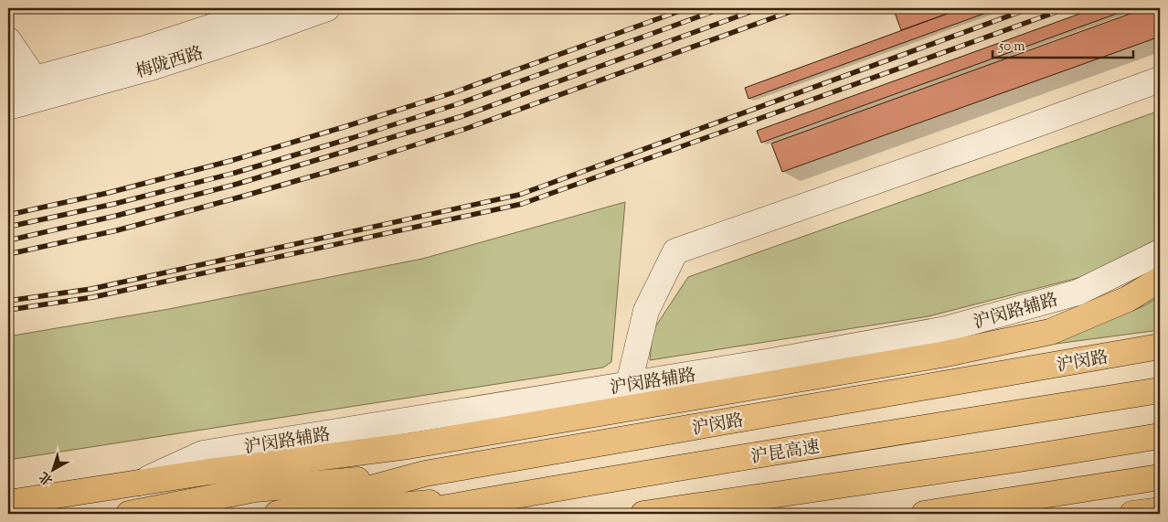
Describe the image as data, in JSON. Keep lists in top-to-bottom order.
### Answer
{
  "streets": {
    "main road": ["沪闵路", "沪昆高速"],
    "street": ["梅陇西路", "沪闵路辅路"]
  },
  "scale_bar": "50 m",
  "north": "bottom left"
}
